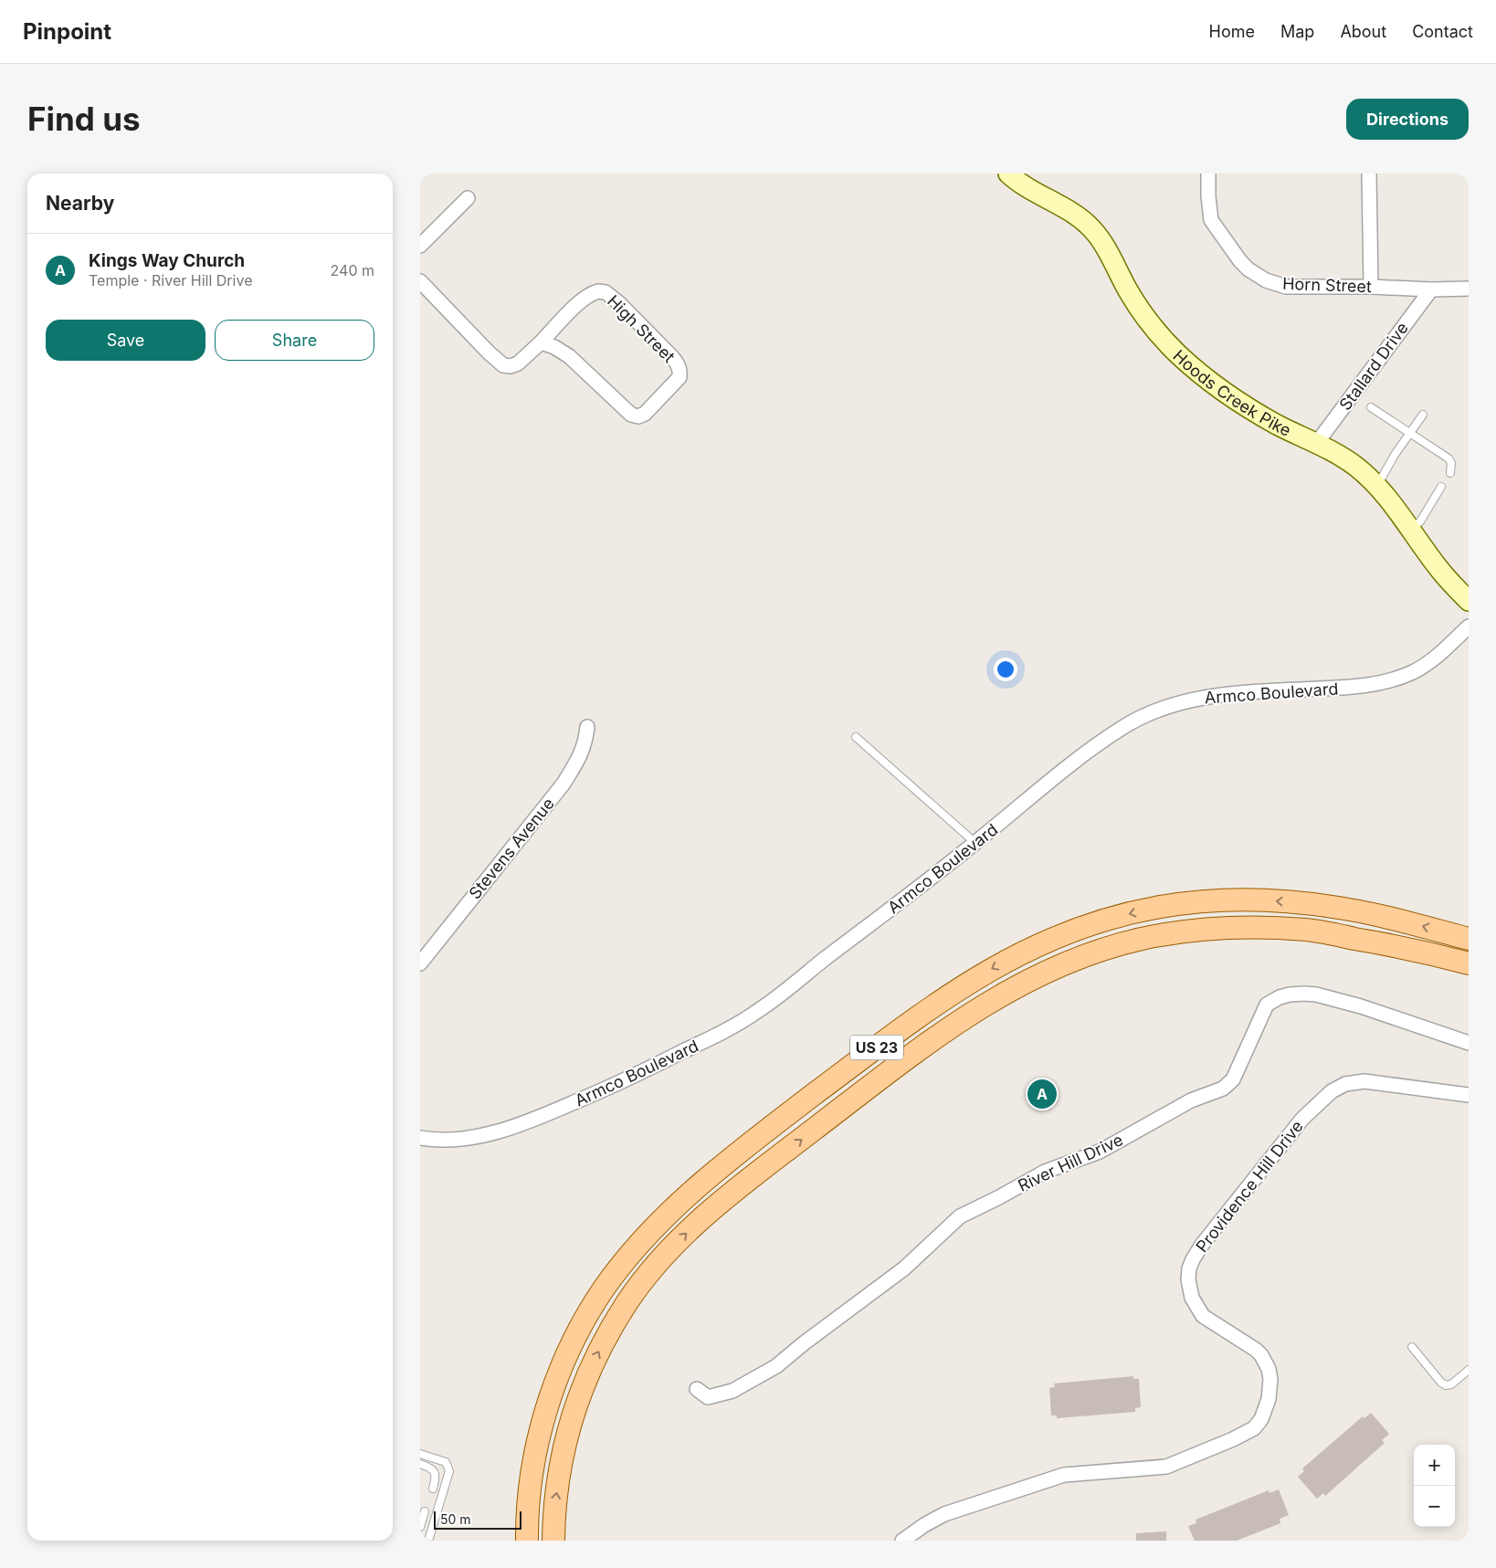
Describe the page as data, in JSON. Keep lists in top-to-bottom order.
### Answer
{
  "streets": {
    "main road": ["Hoods Creek Pike", "US 23"],
    "street": [
      "Horn Street",
      "High Street",
      "Stallard Drive",
      "Armco Boulevard",
      "Stevens Avenue",
      "River Hill Drive",
      "Providence Hill Drive"
    ]
  },
  "crossings": [
    ["Horn Street", "Stallard Drive"],
    ["Stallard Drive", "Hoods Creek Pike"]
  ],
  "scale_bar": "50 m",
  "page": {
    "header": "Pinpoint",
    "nav": [
      "Home",
      "Map",
      "About",
      "Contact"
    ],
    "buttons": [
      "Directions",
      ["Save", "Share"]
    ],
    "title": "Find us",
    "heading": "Nearby",
    "list": [
      {
        "mark": "A",
        "name": "Kings Way Church",
        "note": "Temple · River Hill Drive",
        "value": "240 m"
      }
    ],
    "pins": "A",
    "map_buttons": ["+", "−"],
    "scale": "50 m"
  }
}
